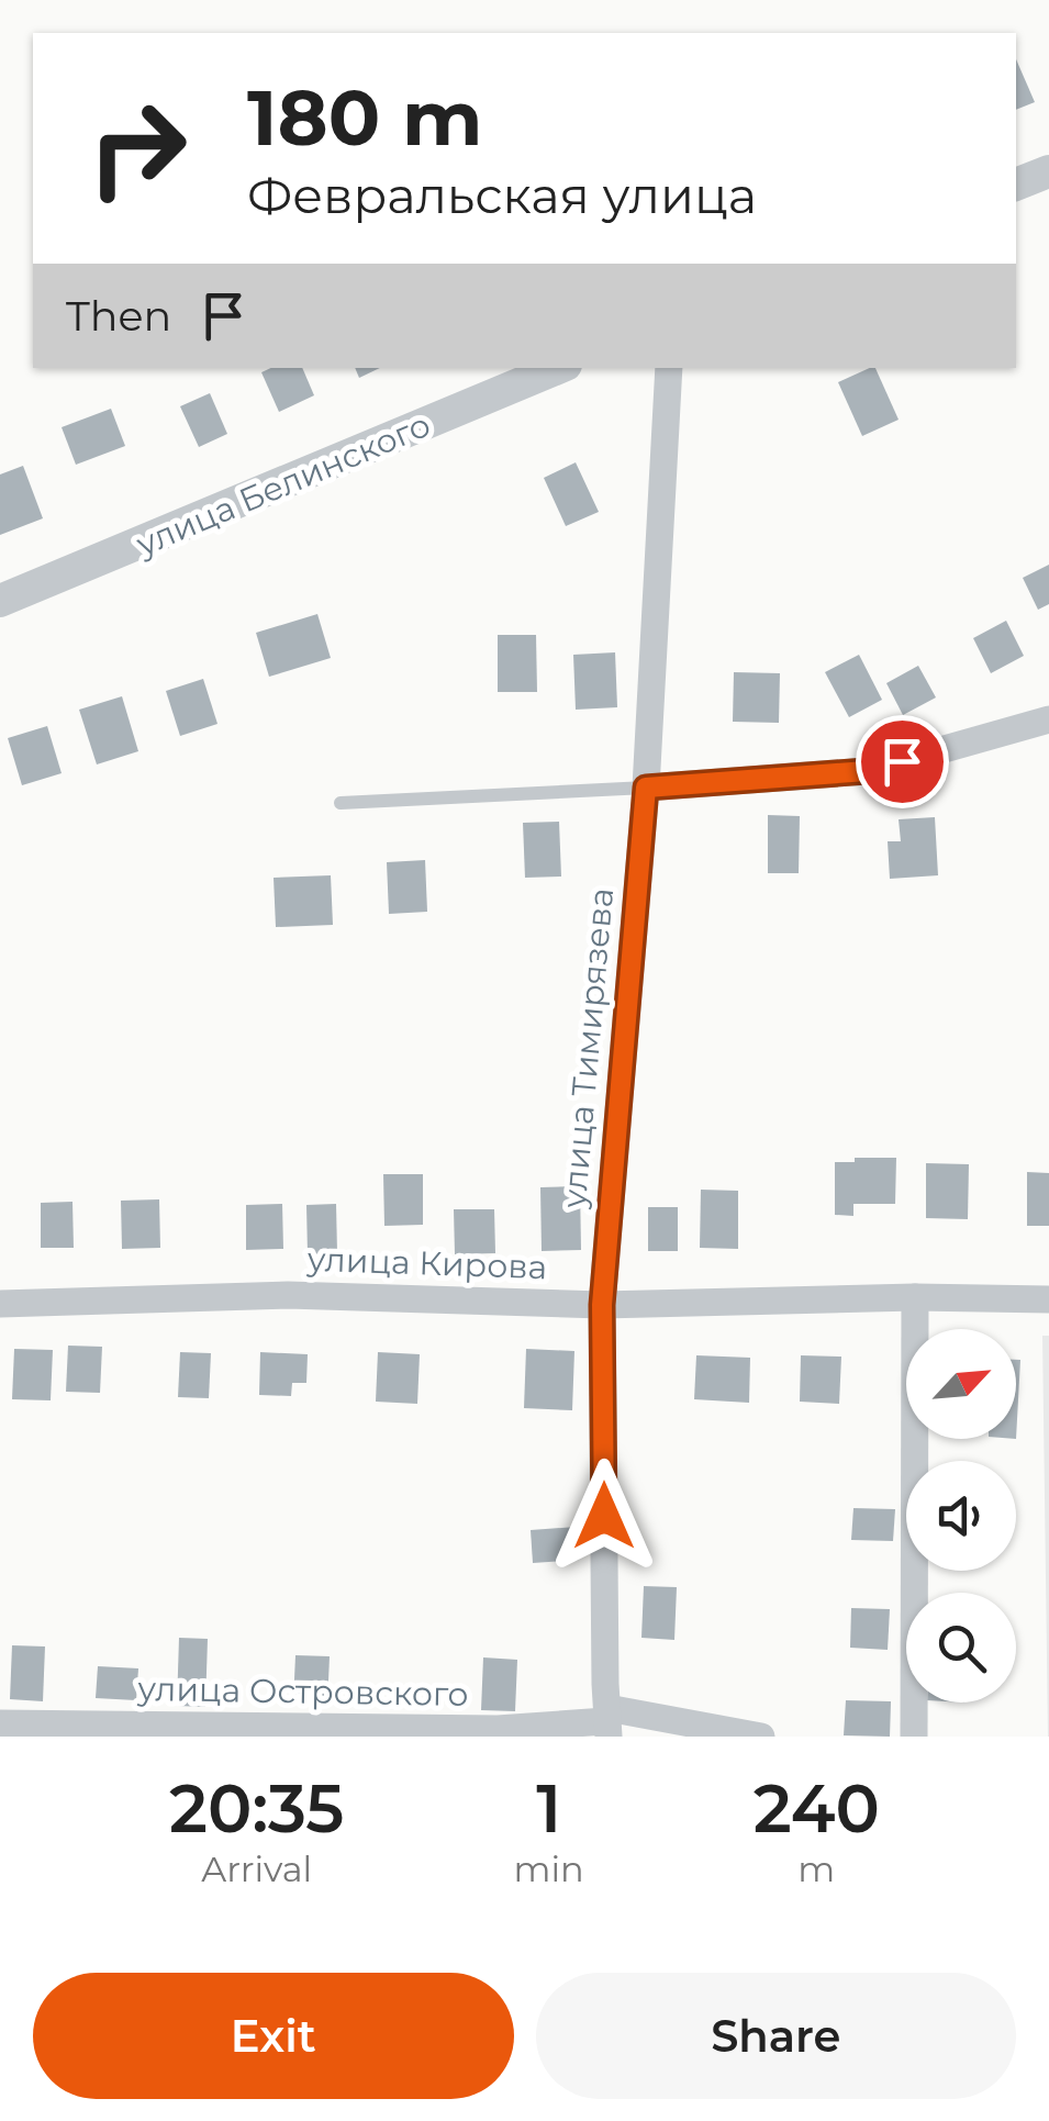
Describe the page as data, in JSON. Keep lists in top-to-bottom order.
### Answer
{
  "streets": {
    "street": [
      "улица Белинского",
      "улица Тимирязева",
      "улица Кирова",
      "улица Островского"
    ]
  },
  "crossings": [
    ["улица Тимирязева", "улица Кирова"],
    ["улица Тимирязева", "улица Островского"]
  ],
  "north": "top right",
  "page": {
    "turn": ["180 m", "Февральская улица"],
    "then": "Then",
    "eta": [
      "20:35",
      "Arrival",
      "1",
      "min",
      "240",
      "m"
    ],
    "buttons": ["Exit", "Share"]
  }
}
